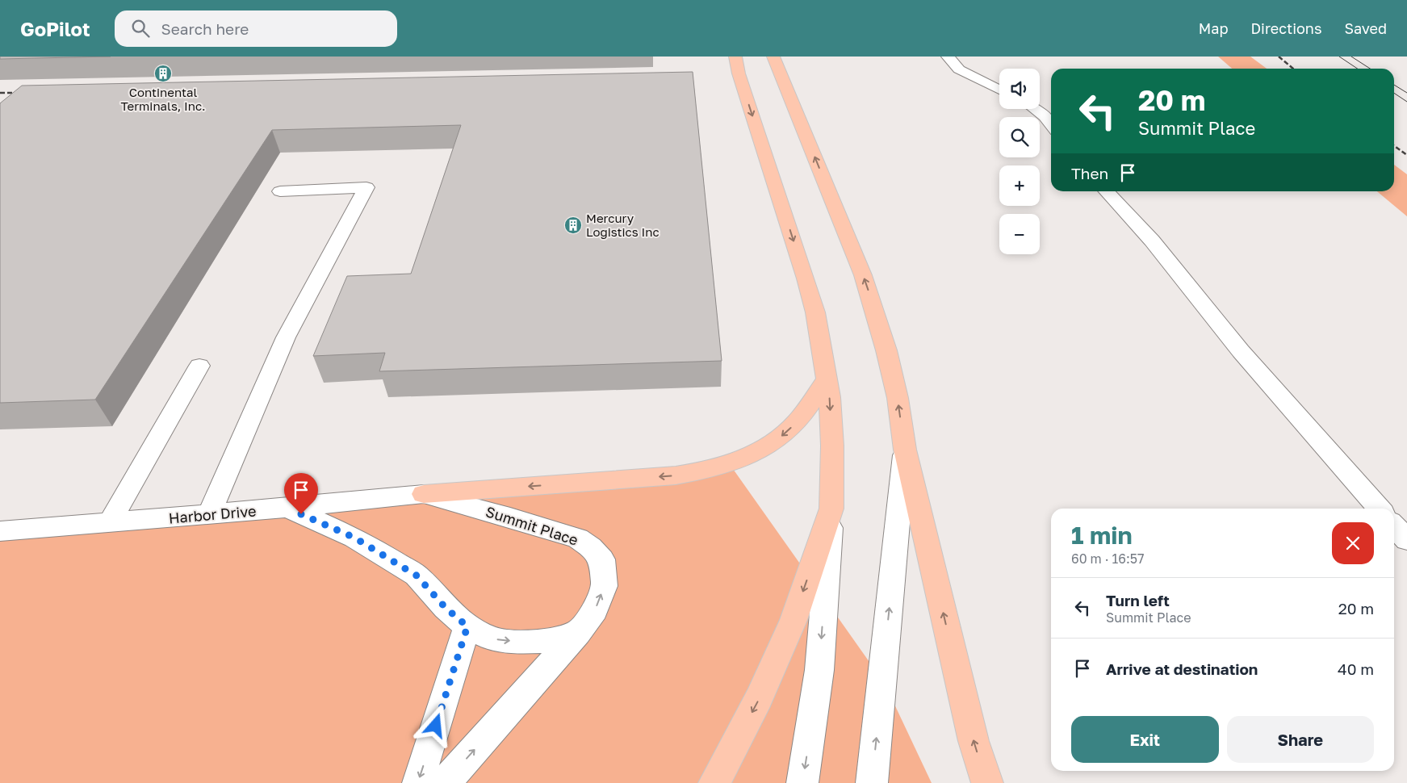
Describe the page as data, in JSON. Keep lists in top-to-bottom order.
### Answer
{
  "streets": {
    "street": ["Harbor Drive", "Summit Place"]
  },
  "crossings": [
    ["Harbor Drive", "Summit Place"]
  ],
  "places": {
    "building": ["Continental Terminals, Inc.", "Mercury Logistics Inc"]
  },
  "page": {
    "header": "GoPilot",
    "search": "Search here",
    "nav": ["Map", "Directions", "Saved"],
    "map_buttons": ["+", "−"],
    "turn": ["20 m", "Summit Place"],
    "then": "Then",
    "heading": ["1 min", "60 m · 16:57"],
    "list": [
      {
        "name": "Turn left",
        "note": "Summit Place",
        "value": "20 m"
      },
      {
        "name": "Arrive at destination",
        "value": "40 m"
      }
    ],
    "buttons": ["Exit", "Share"]
  }
}
